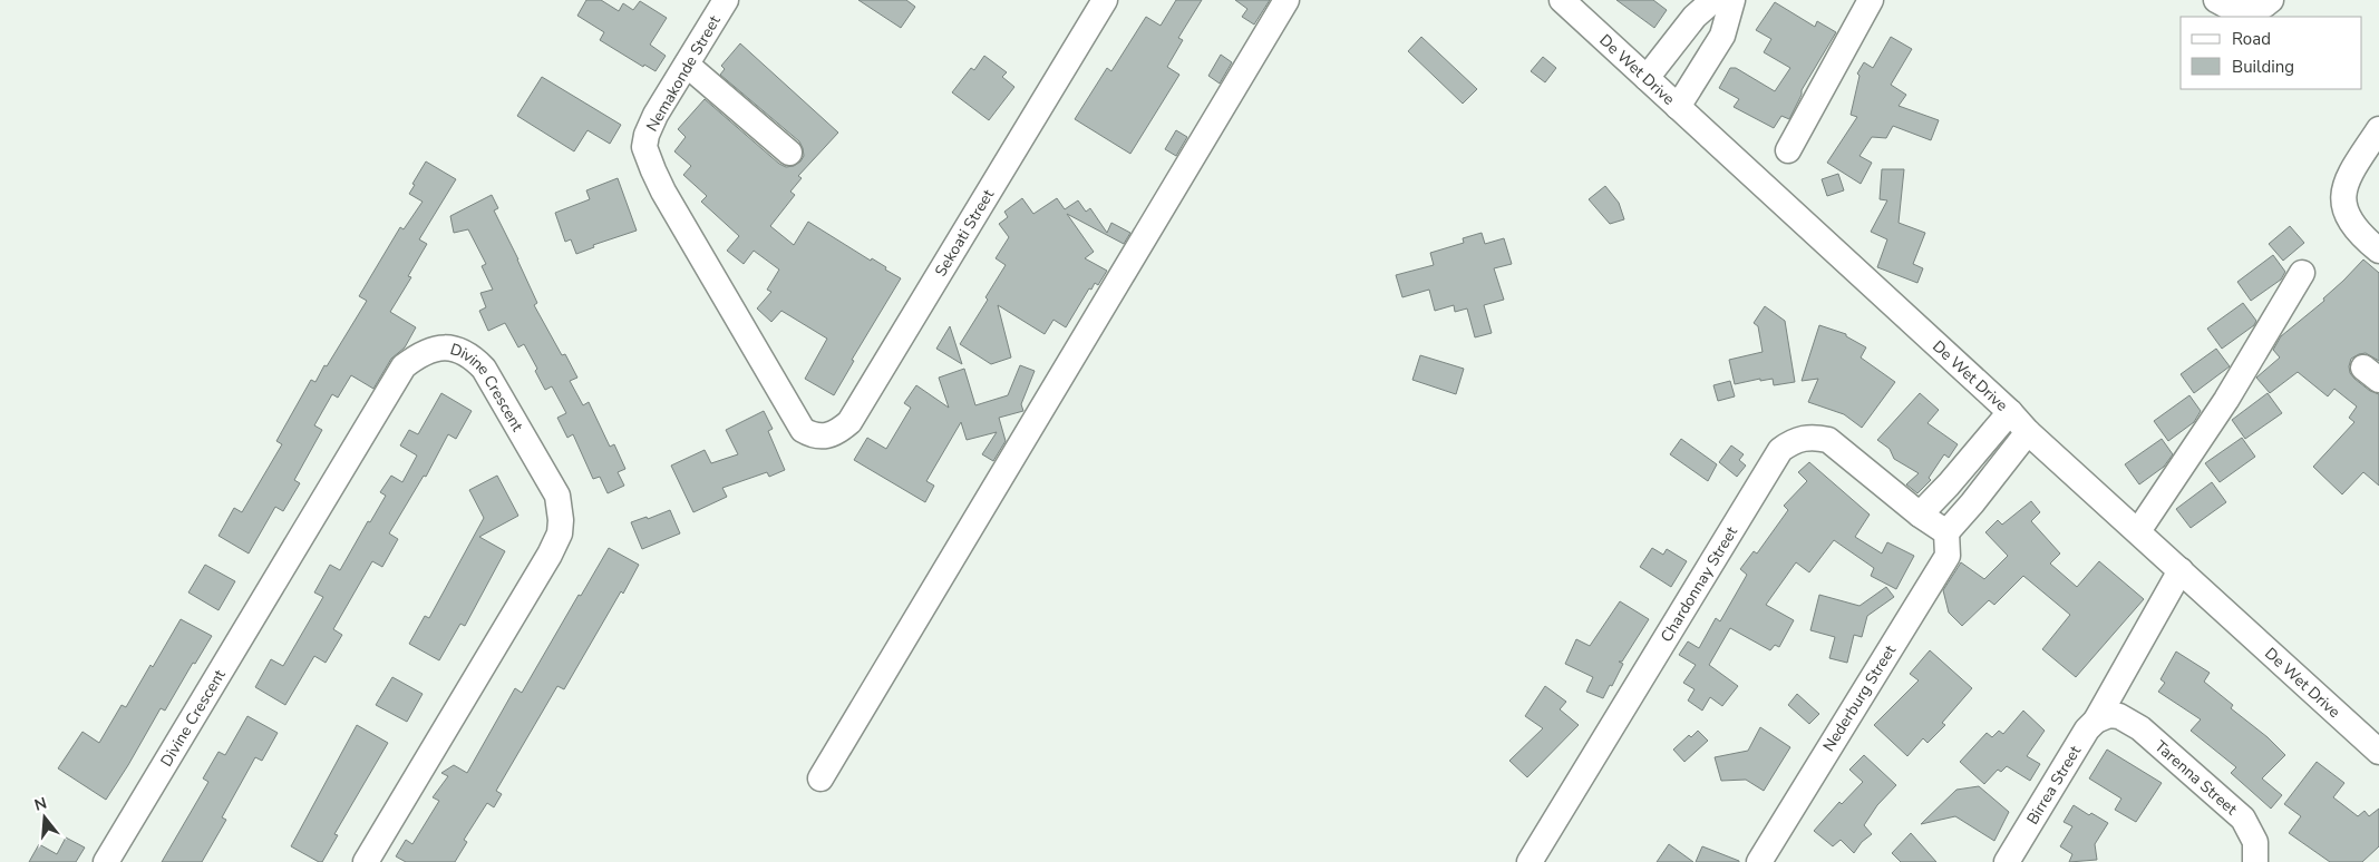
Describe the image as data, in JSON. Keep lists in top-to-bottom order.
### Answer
{
  "streets": {
    "street": [
      "De Wet Drive",
      "Nemakonde Street",
      "Sekoati Street",
      "Divine Crescent",
      "Chardonnay Street",
      "Nederburg Street",
      "Tarenna Street",
      "Birrea Street"
    ]
  },
  "crossings": [
    ["De Wet Drive", "Birrea Street"],
    ["Nemakonde Street", "Sekoati Street"],
    ["Tarenna Street", "Birrea Street"]
  ],
  "legend": ["Road", "Building"],
  "north": "top"
}
